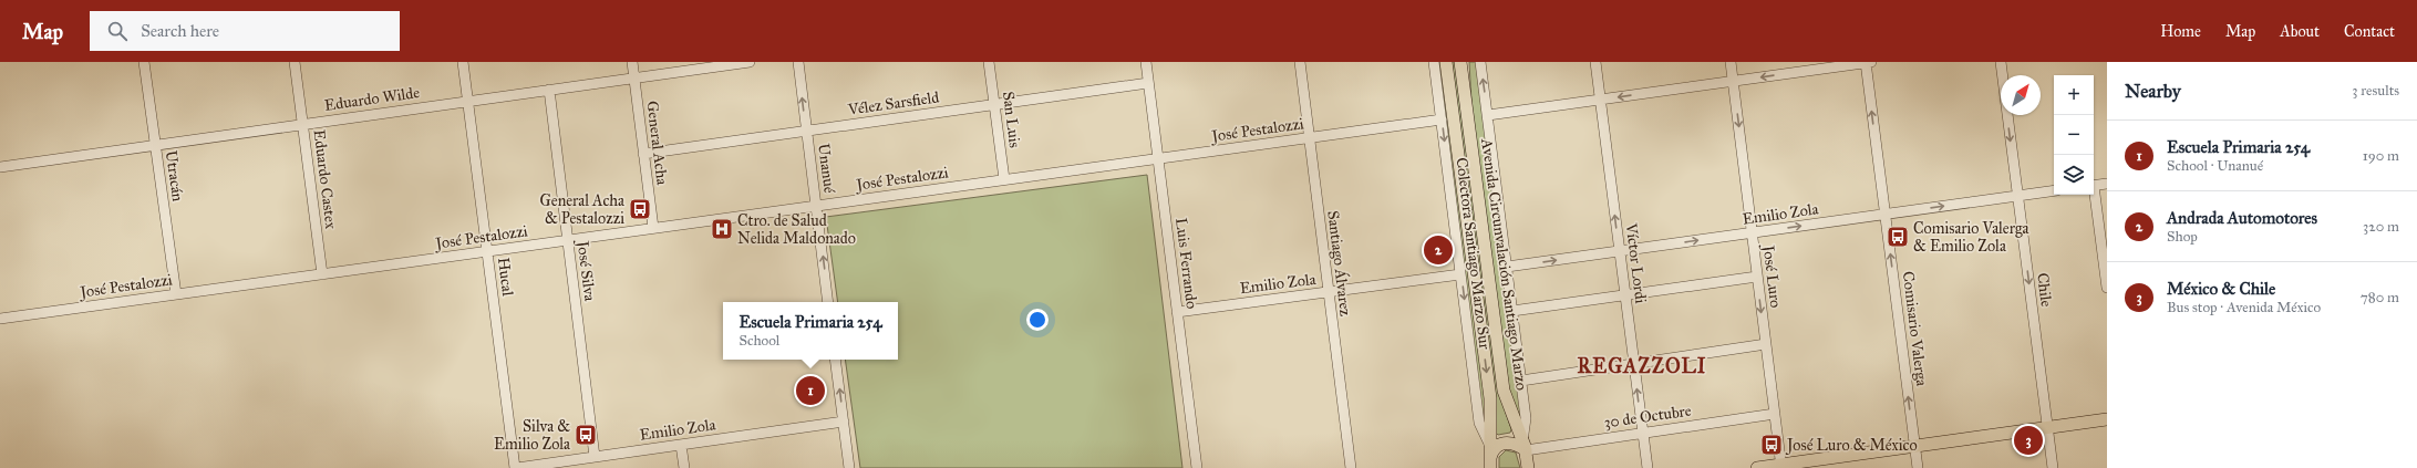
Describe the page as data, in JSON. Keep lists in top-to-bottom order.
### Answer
{
  "streets": {
    "main road": ["Avenida Circunvalación Santiago Marzo"],
    "street": [
      "Eduardo Wilde",
      "Vélez Sarsfield",
      "San Luis",
      "José Pestalozzi",
      "General Acha",
      "Unanué",
      "Utracán",
      "Eduardo Castex",
      "Emilio Zola",
      "Colectora Santiago Marzo Sur",
      "Luis Ferrando",
      "Santiago Álvarez",
      "Víctor Lordi",
      "José Silva",
      "Hucal",
      "José Luro",
      "Chile",
      "Comisario Valerga",
      "30 de Octubre"
    ]
  },
  "crossings": [
    ["Eduardo Wilde", "General Acha"],
    ["Eduardo Wilde", "Utracán"],
    ["Eduardo Wilde", "Eduardo Castex"],
    ["Eduardo Wilde", "José Silva"],
    ["Eduardo Wilde", "Hucal"],
    ["Vélez Sarsfield", "San Luis"],
    ["Vélez Sarsfield", "General Acha"],
    ["Vélez Sarsfield", "Unanué"],
    ["Vélez Sarsfield", "Luis Ferrando"],
    ["San Luis", "José Pestalozzi"],
    ["José Pestalozzi", "General Acha"],
    ["José Pestalozzi", "Unanué"],
    ["José Pestalozzi", "Utracán"],
    ["José Pestalozzi", "Eduardo Castex"],
    ["José Pestalozzi", "Colectora Santiago Marzo Sur"],
    ["José Pestalozzi", "Luis Ferrando"],
    ["José Pestalozzi", "Santiago Álvarez"],
    ["José Pestalozzi", "José Silva"],
    ["José Pestalozzi", "Hucal"],
    ["Emilio Zola", "Colectora Santiago Marzo Sur"],
    ["Emilio Zola", "Luis Ferrando"],
    ["Emilio Zola", "Santiago Álvarez"],
    ["Emilio Zola", "Víctor Lordi"],
    ["Emilio Zola", "José Silva"],
    ["Emilio Zola", "Hucal"],
    ["Emilio Zola", "José Luro"],
    ["Emilio Zola", "Chile"],
    ["Emilio Zola", "Comisario Valerga"],
    ["Colectora Santiago Marzo Sur", "Avenida Circunvalación Santiago Marzo"],
    ["Colectora Santiago Marzo Sur", "30 de Octubre"],
    ["Víctor Lordi", "30 de Octubre"],
    ["Avenida Circunvalación Santiago Marzo", "30 de Octubre"],
    ["José Luro", "30 de Octubre"]
  ],
  "one_way": [
    "Unanué",
    "Víctor Lordi",
    "José Luro",
    "Chile",
    "Comisario Valerga"
  ],
  "districts": ["REGAZZOLI"],
  "places": {
    "bus stop": [
      "General Acha & Pestalozzi",
      "Comisario Valerga & Emilio Zola",
      "Silva & Emilio Zola",
      "José Luro & México"
    ],
    "hospital": ["Ctro. de Salud Nelida Maldonado"]
  },
  "north": "top right",
  "page": {
    "header": "Map",
    "search": "Search here",
    "nav": [
      "Home",
      "Map",
      "About",
      "Contact"
    ],
    "heading": ["Nearby", "3 results"],
    "map_buttons": ["+", "−"],
    "list": [
      {
        "mark": "1",
        "name": "Escuela Primaria 254",
        "note": "School · Unanué",
        "value": "190 m"
      },
      {
        "mark": "2",
        "name": "Andrada Automotores",
        "note": "Shop",
        "value": "320 m"
      },
      {
        "mark": "3",
        "name": "México & Chile",
        "note": "Bus stop · Avenida México",
        "value": "780 m"
      }
    ],
    "pins": ["2", "1", "3"],
    "popup": ["Escuela Primaria 254", "School"]
  }
}
